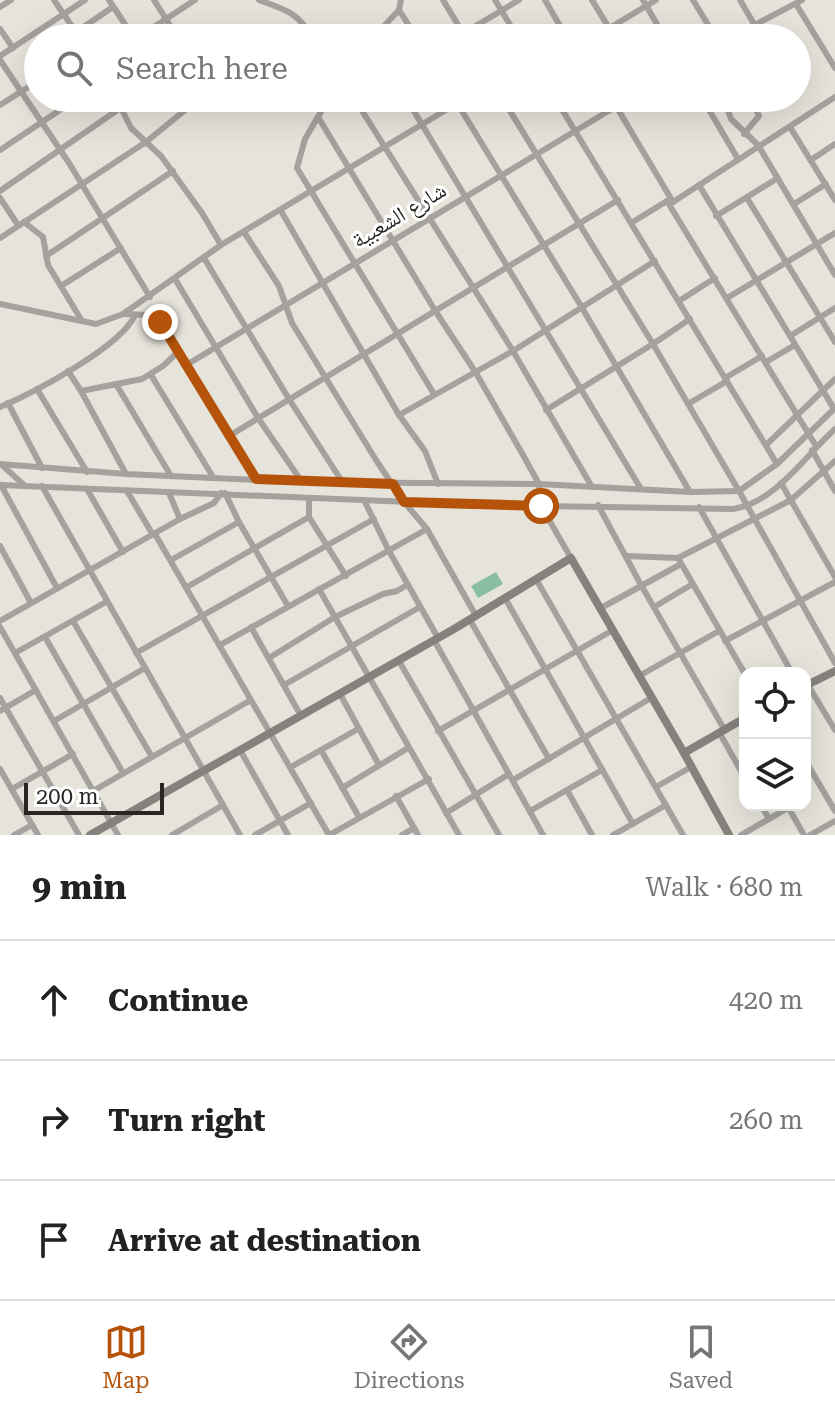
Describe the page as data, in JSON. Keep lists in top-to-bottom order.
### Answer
{
  "streets": {
    "street": ["شارع الشعبية"]
  },
  "scale_bar": "200 m",
  "page": {
    "search": "Search here",
    "scale": "200 m",
    "heading": ["9 min", "Walk · 680 m"],
    "list": [
      ["Continue", "420 m"],
      ["Turn right", "260 m"],
      "Arrive at destination"
    ],
    "nav": ["Map", "Directions", "Saved"]
  }
}
